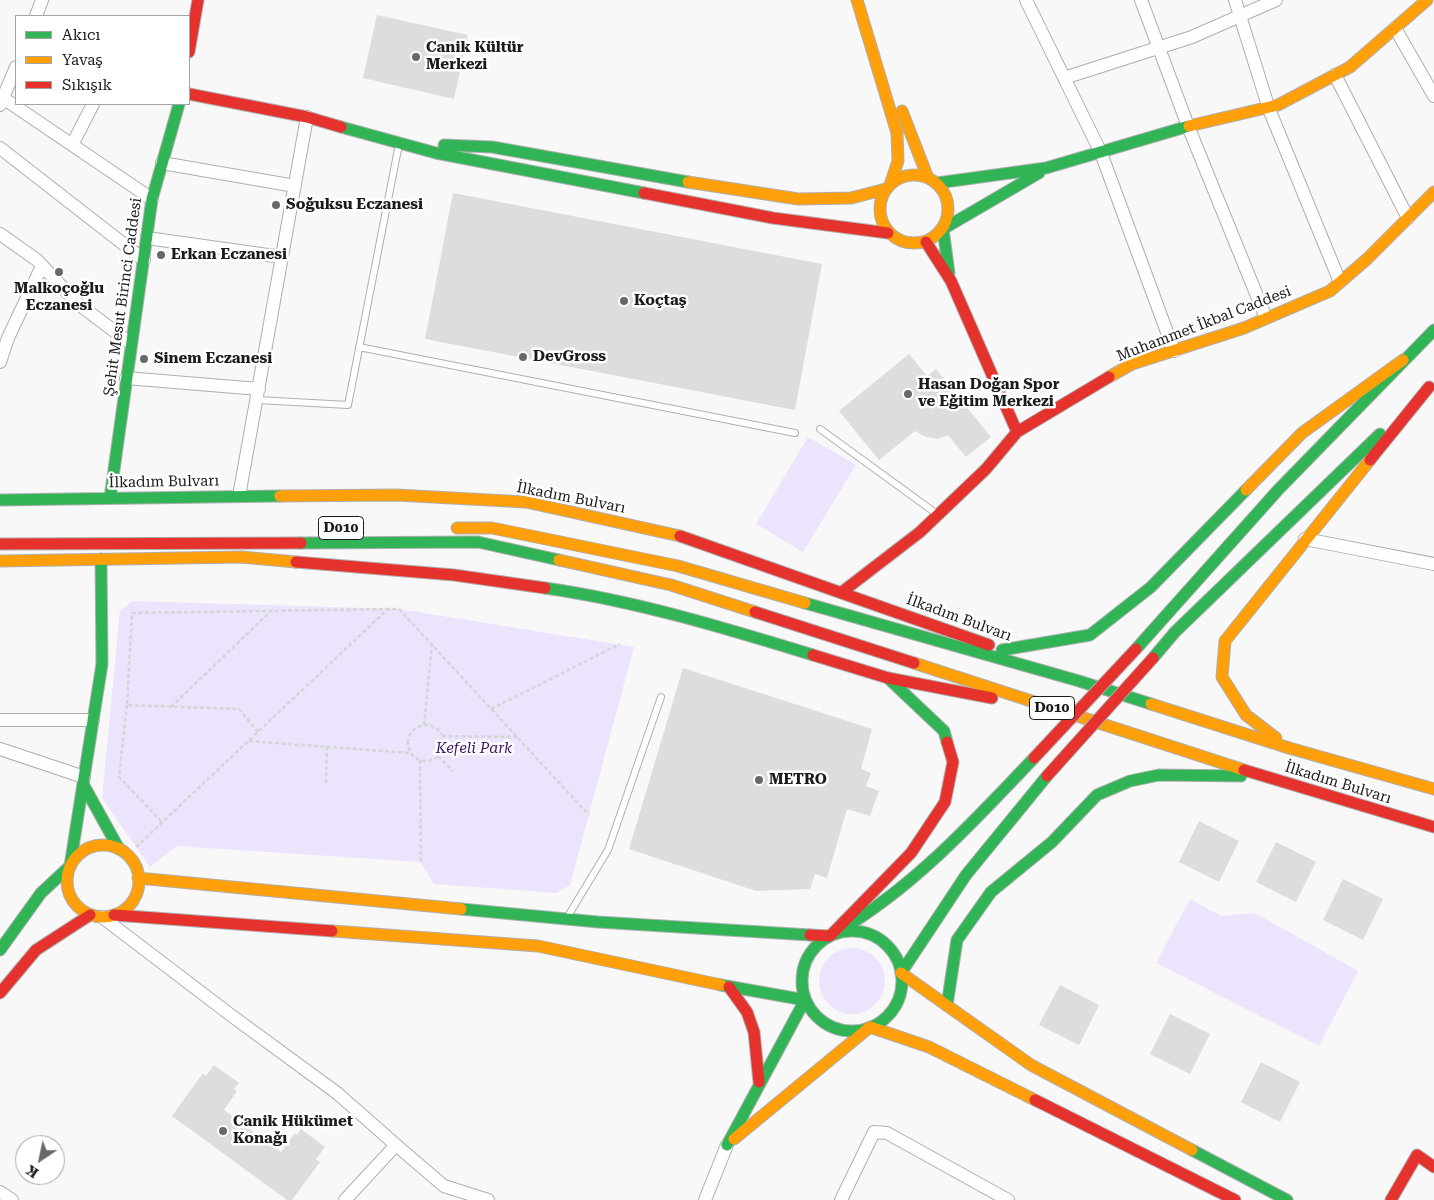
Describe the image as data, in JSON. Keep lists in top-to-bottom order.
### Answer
{
  "streets": {
    "main road": [
      "Şehit Mesut Birinci Caddesi",
      "Muhammet İkbal Caddesi",
      "İlkadım Bulvarı",
      "D010"
    ]
  },
  "crossings": [
    ["Şehit Mesut Birinci Caddesi", "İlkadım Bulvarı"],
    ["Muhammet İkbal Caddesi", "İlkadım Bulvarı"]
  ],
  "parks": ["Kefeli Park"],
  "places": [
    "Canik Kültür Merkezi",
    "Soğuksu Eczanesi",
    "Erkan Eczanesi",
    "Malkoçoğlu Eczanesi",
    "Koçtaş",
    "DevGross",
    "Sinem Eczanesi",
    "Hasan Doğan Spor ve Eğitim Merkezi",
    "METRO",
    "Canik Hükümet Konağı"
  ],
  "legend": ["Akıcı", "Yavaş", "Sıkışık"],
  "north": "bottom left"
}
